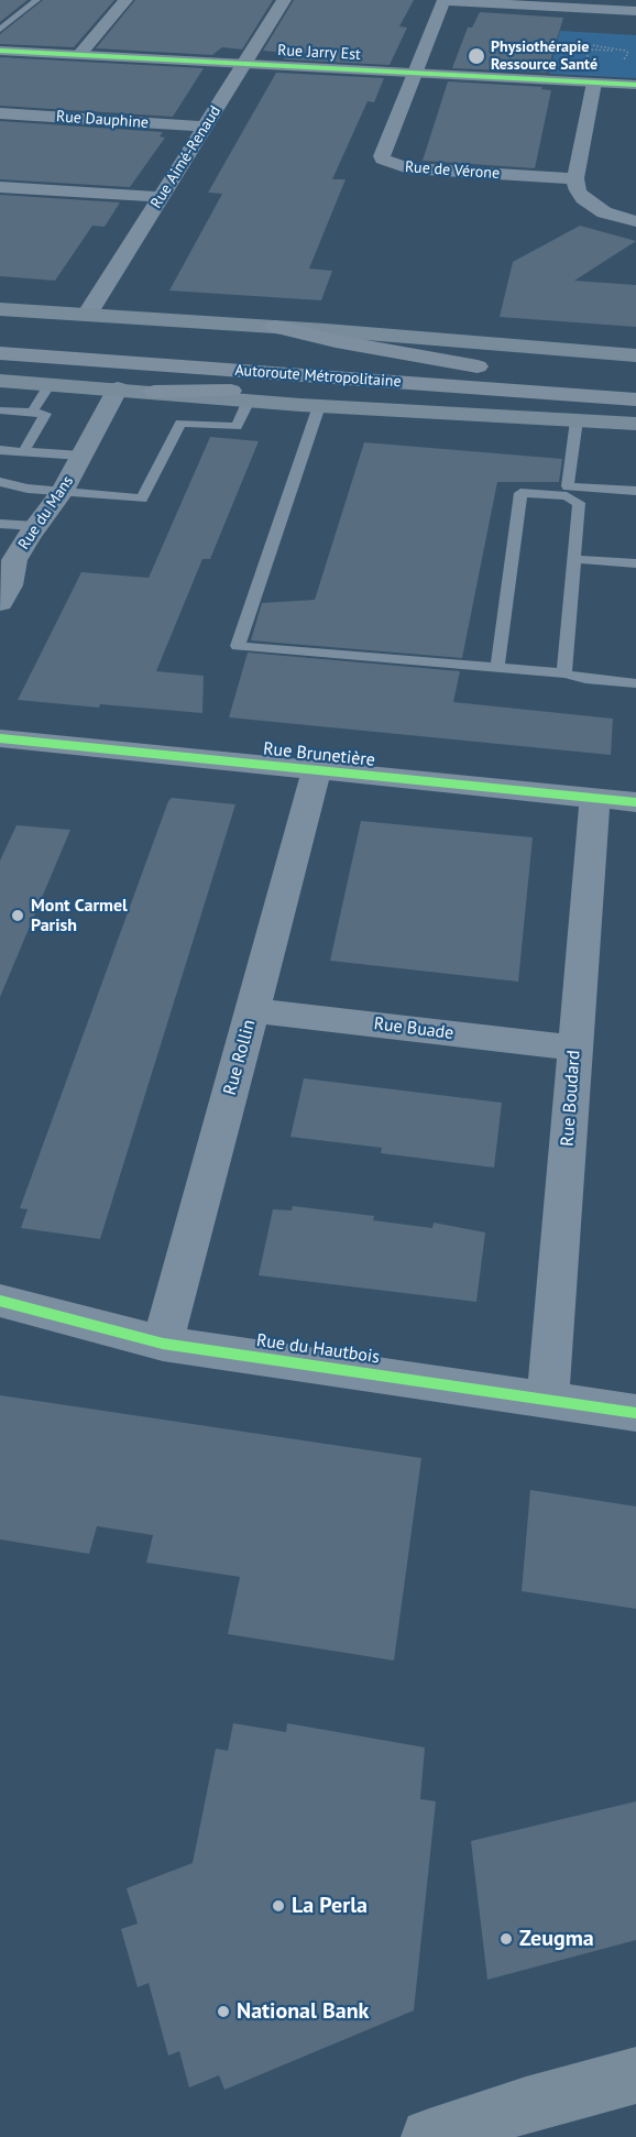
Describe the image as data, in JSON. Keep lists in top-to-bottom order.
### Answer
{
  "streets": {
    "highway": ["Autoroute Métropolitaine"],
    "street": [
      "Rue Jarry Est",
      "Rue Dauphine",
      "Rue Aimé-Renaud",
      "Rue de Vérone",
      "Rue du Mans",
      "Rue Brunetière",
      "Rue Buade",
      "Rue Rollin",
      "Rue Boudard",
      "Rue du Hautbois"
    ]
  },
  "crossings": [
    ["Rue Jarry Est", "Rue Aimé-Renaud"],
    ["Rue Jarry Est", "Rue de Vérone"],
    ["Rue Dauphine", "Rue Aimé-Renaud"],
    ["Rue Brunetière", "Rue Rollin"],
    ["Rue Brunetière", "Rue Boudard"],
    ["Rue Buade", "Rue Rollin"],
    ["Rue Buade", "Rue Boudard"],
    ["Rue Rollin", "Rue du Hautbois"],
    ["Rue Boudard", "Rue du Hautbois"]
  ],
  "places": [
    "Physiothérapie Ressource Santé",
    "Mont Carmel Parish",
    "La Perla",
    "Zeugma",
    "National Bank"
  ]
}
